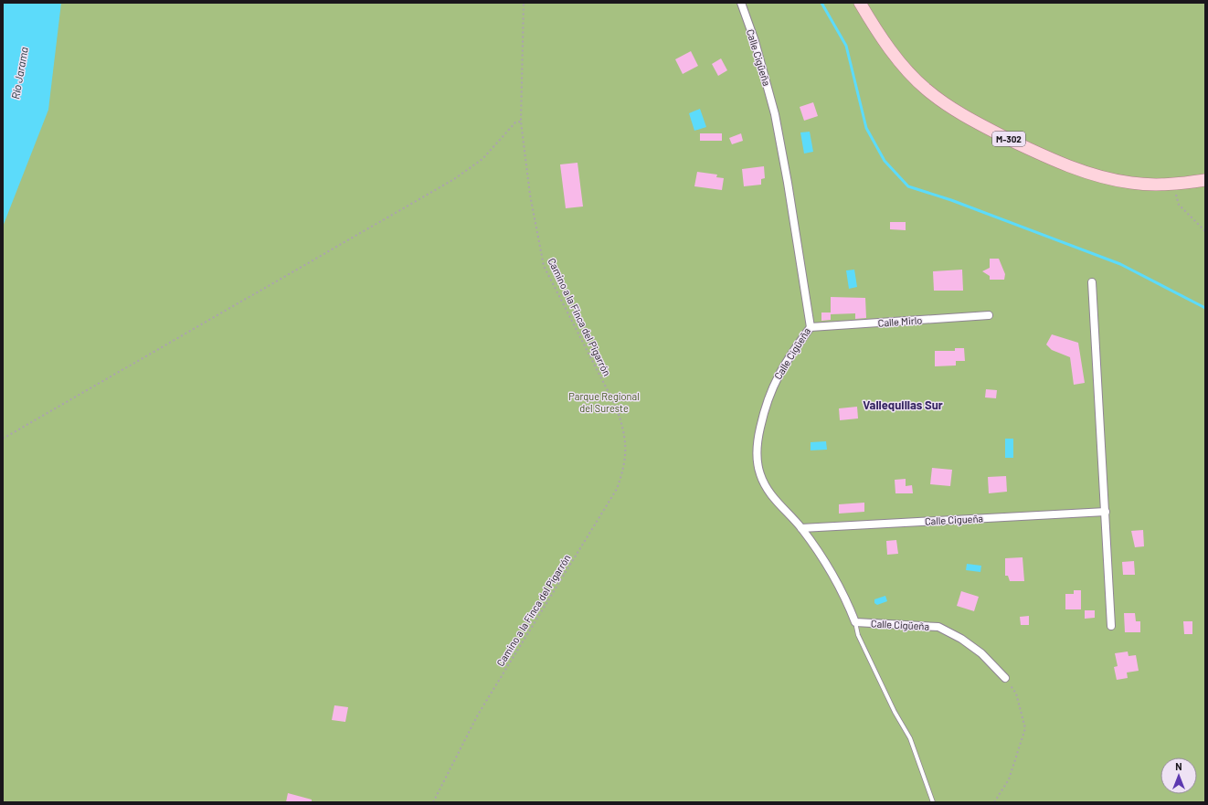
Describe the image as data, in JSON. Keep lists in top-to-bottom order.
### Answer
{
  "streets": {
    "main road": ["M-302"],
    "street": ["Calle Cigüeña", "Calle Mirlo", "Calle Cigueña"],
    "path": ["Camino a la Finca del Pigarrón"]
  },
  "crossings": [
    ["Calle Cigüeña", "Calle Mirlo"],
    ["Calle Cigüeña", "Calle Cigueña"]
  ],
  "districts": ["Vallequillas Sur"],
  "water": ["Río Jarama"],
  "parks": ["Parque Regional del Sureste"],
  "north": "top"
}
